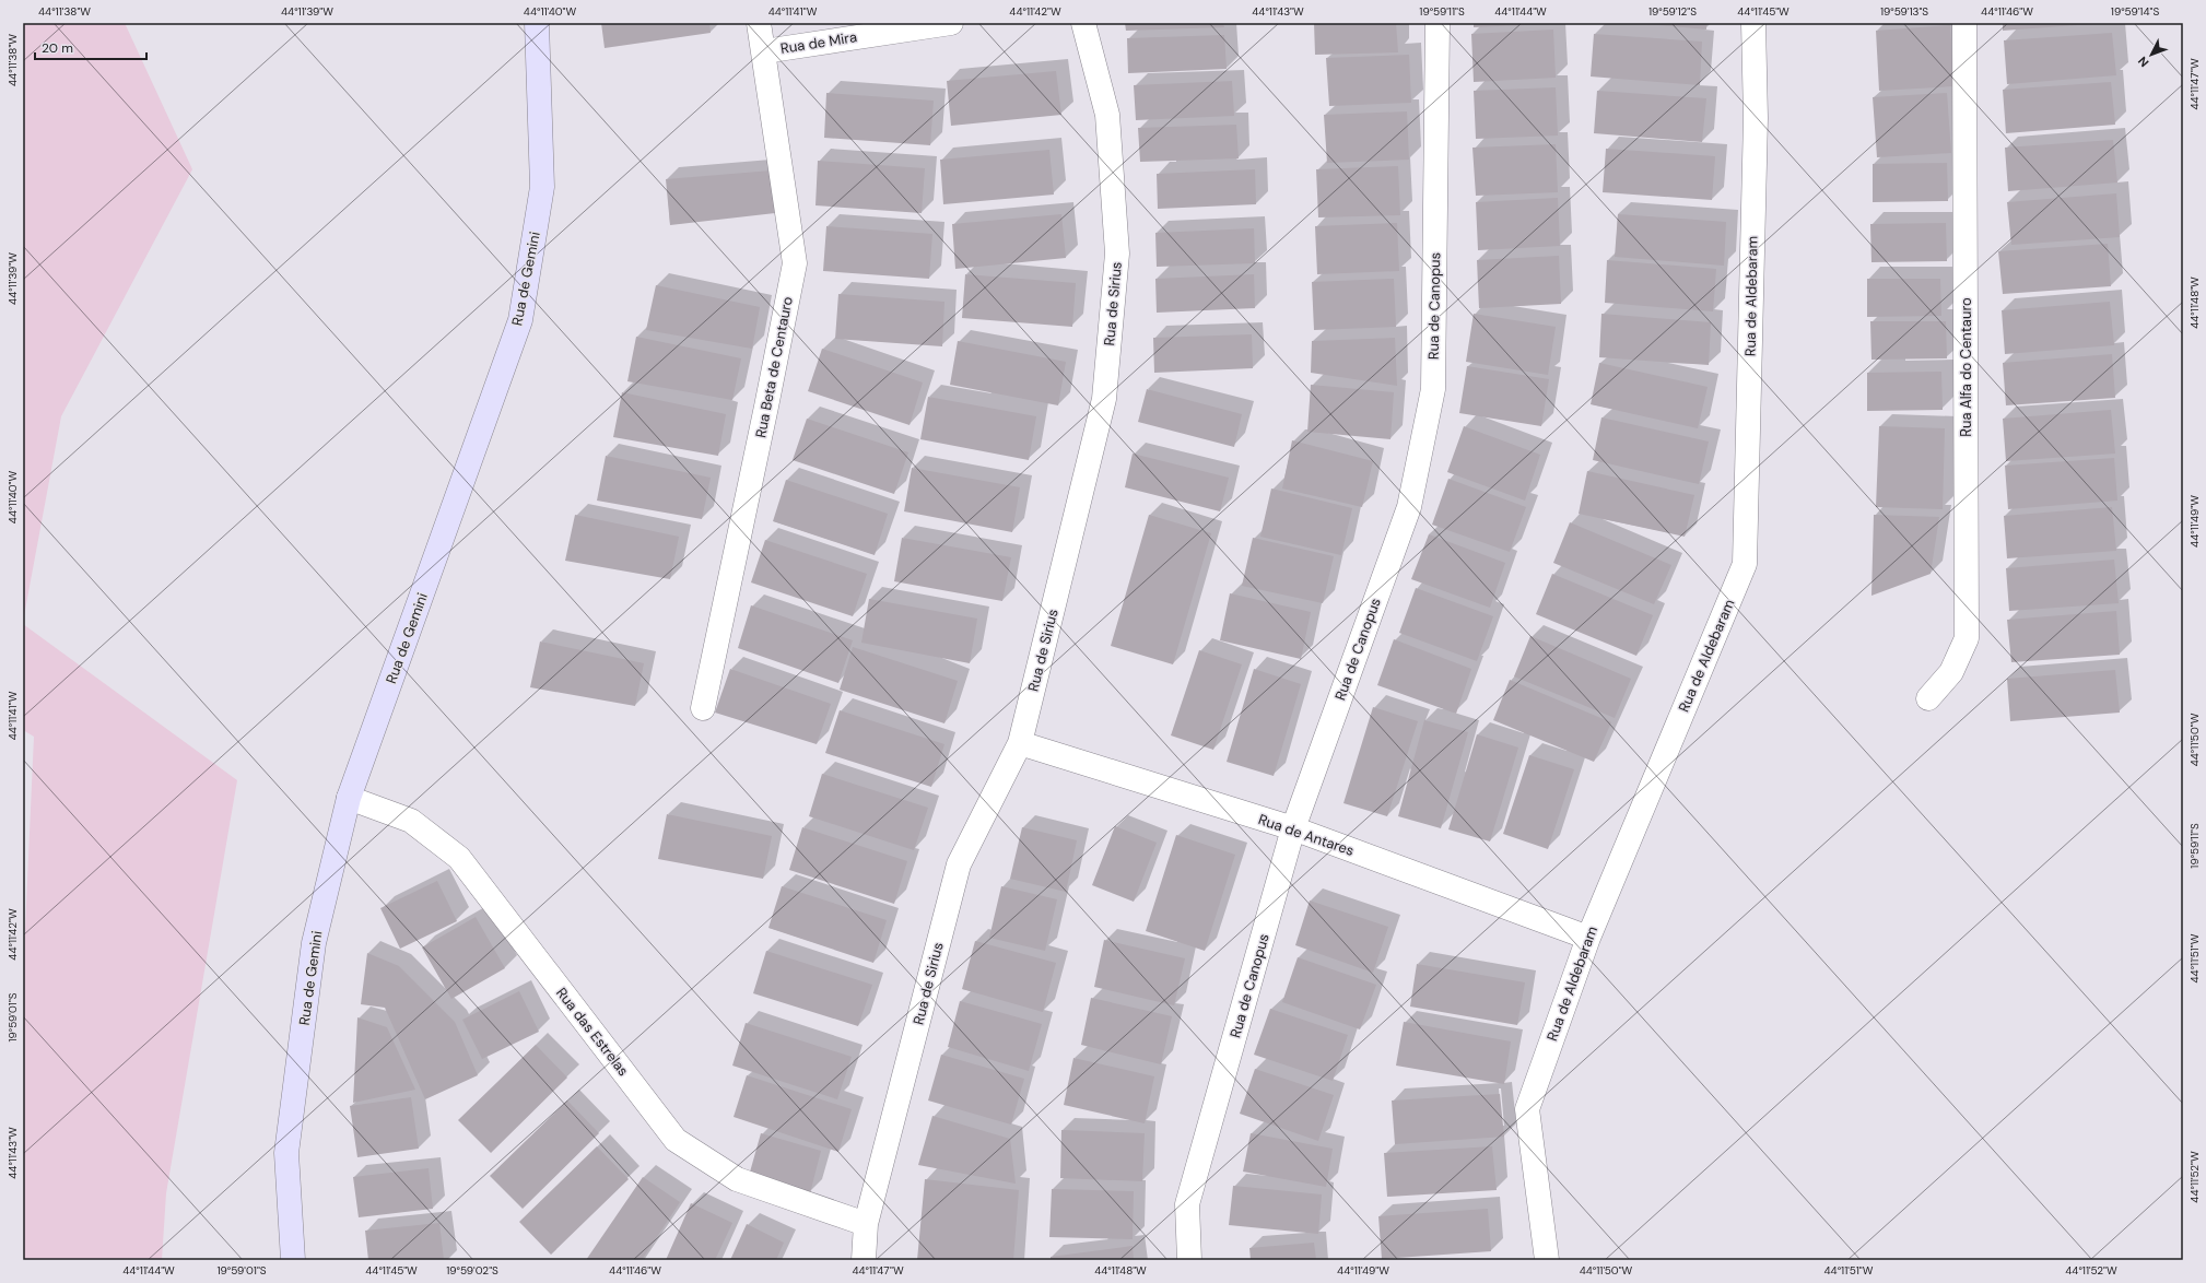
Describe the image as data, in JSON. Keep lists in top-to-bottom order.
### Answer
{
  "streets": {
    "street": [
      "Rua de Mira",
      "Rua de Gemini",
      "Rua de Aldebaram",
      "Rua de Sirius",
      "Rua de Canopus",
      "Rua Beta de Centauro",
      "Rua Alfa do Centauro",
      "Rua de Antares",
      "Rua das Estrelas"
    ]
  },
  "crossings": [
    ["Rua de Mira", "Rua Beta de Centauro"],
    ["Rua de Gemini", "Rua das Estrelas"],
    ["Rua de Aldebaram", "Rua de Antares"],
    ["Rua de Sirius", "Rua de Antares"],
    ["Rua de Sirius", "Rua das Estrelas"],
    ["Rua de Canopus", "Rua de Antares"]
  ],
  "scale_bar": "20 m",
  "north": "bottom left",
  "coordinates": [
    "44°11'38\"W",
    "44°11'39\"W",
    "44°11'40\"W",
    "44°11'41\"W",
    "44°11'42\"W",
    "44°11'43\"W",
    "19°59'11\"S",
    "44°11'44\"W",
    "19°59'12\"S",
    "44°11'45\"W",
    "19°59'13\"S",
    "44°11'46\"W",
    "19°59'14\"S",
    "44°11'47\"W",
    "44°11'48\"W",
    "44°11'49\"W",
    "44°11'50\"W",
    "44°11'51\"W",
    "19°59'01\"S",
    "44°11'52\"W",
    "19°59'02\"S"
  ]
}
